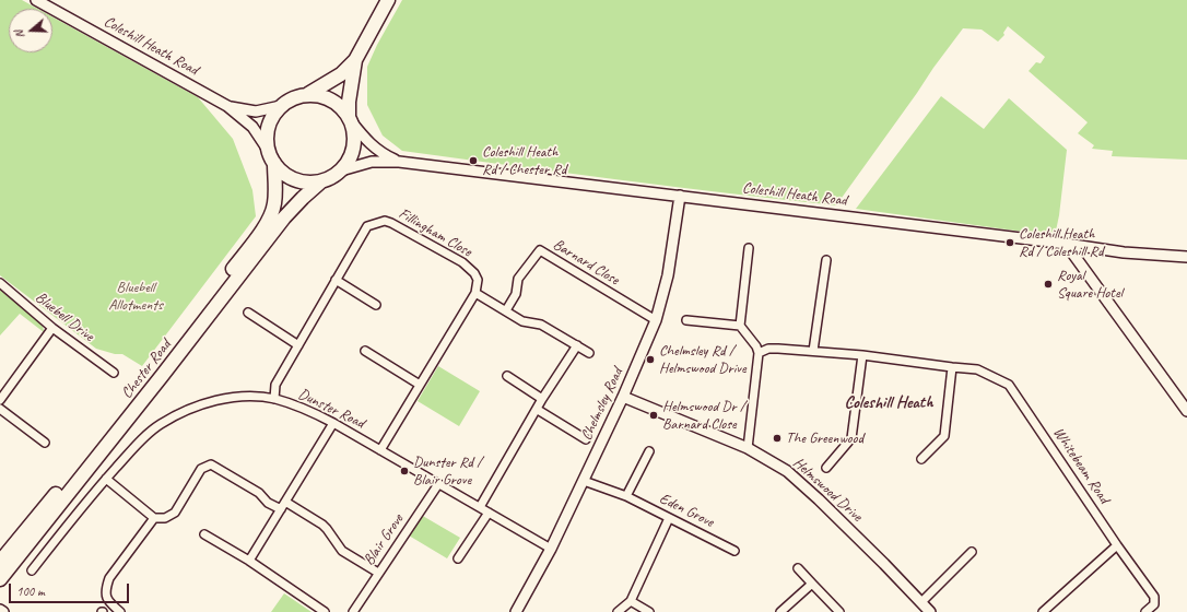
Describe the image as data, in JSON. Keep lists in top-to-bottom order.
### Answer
{
  "streets": {
    "highway": ["Chester Road"],
    "street": [
      "Coleshill Heath Road",
      "Fillingham Close",
      "Barnard Close",
      "Bluebell Drive",
      "Chelmsley Road",
      "Dunster Road",
      "Whitebeam Road",
      "Helmswood Drive",
      "Eden Grove",
      "Blair Grove"
    ]
  },
  "crossings": [
    ["Coleshill Heath Road", "Chester Road"],
    ["Coleshill Heath Road", "Chelmsley Road"],
    ["Fillingham Close", "Dunster Road"],
    ["Barnard Close", "Chelmsley Road"],
    ["Chelmsley Road", "Dunster Road"],
    ["Chelmsley Road", "Helmswood Drive"],
    ["Chelmsley Road", "Eden Grove"],
    ["Dunster Road", "Blair Grove"]
  ],
  "districts": ["Coleshill Heath"],
  "parks": ["Bluebell Allotments"],
  "places": [
    "Coleshill Heath Rd / Chester Rd",
    "Coleshill Heath Rd / Coleshill Rd",
    "Royal Square Hotel",
    "Chelmsley Rd / Helmswood Drive",
    "Helmswood Dr / Barnard Close",
    "The Greenwood",
    "Dunster Rd / Blair Grove"
  ],
  "scale_bar": "100 m",
  "north": "left"
}
